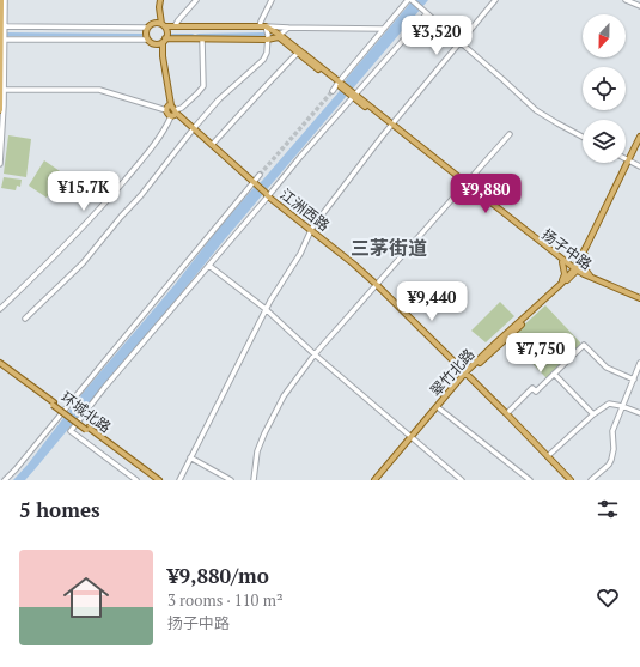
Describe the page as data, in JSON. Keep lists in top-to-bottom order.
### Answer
{
  "streets": {
    "main road": [
      "江洲西路",
      "扬子中路",
      "翠竹北路",
      "环城北路"
    ]
  },
  "crossings": [
    ["江洲西路", "翠竹北路"],
    ["扬子中路", "翠竹北路"]
  ],
  "districts": ["三茅街道"],
  "north": "bottom",
  "page": {
    "price": [
      "¥3,520",
      "¥15.7K",
      "¥9,880",
      "¥9,440",
      "¥7,750"
    ],
    "heading": "5 homes",
    "list": [
      {
        "name": "¥9,880/mo",
        "note": "3 rooms · 110 m² · 扬子中路"
      }
    ]
  }
}
